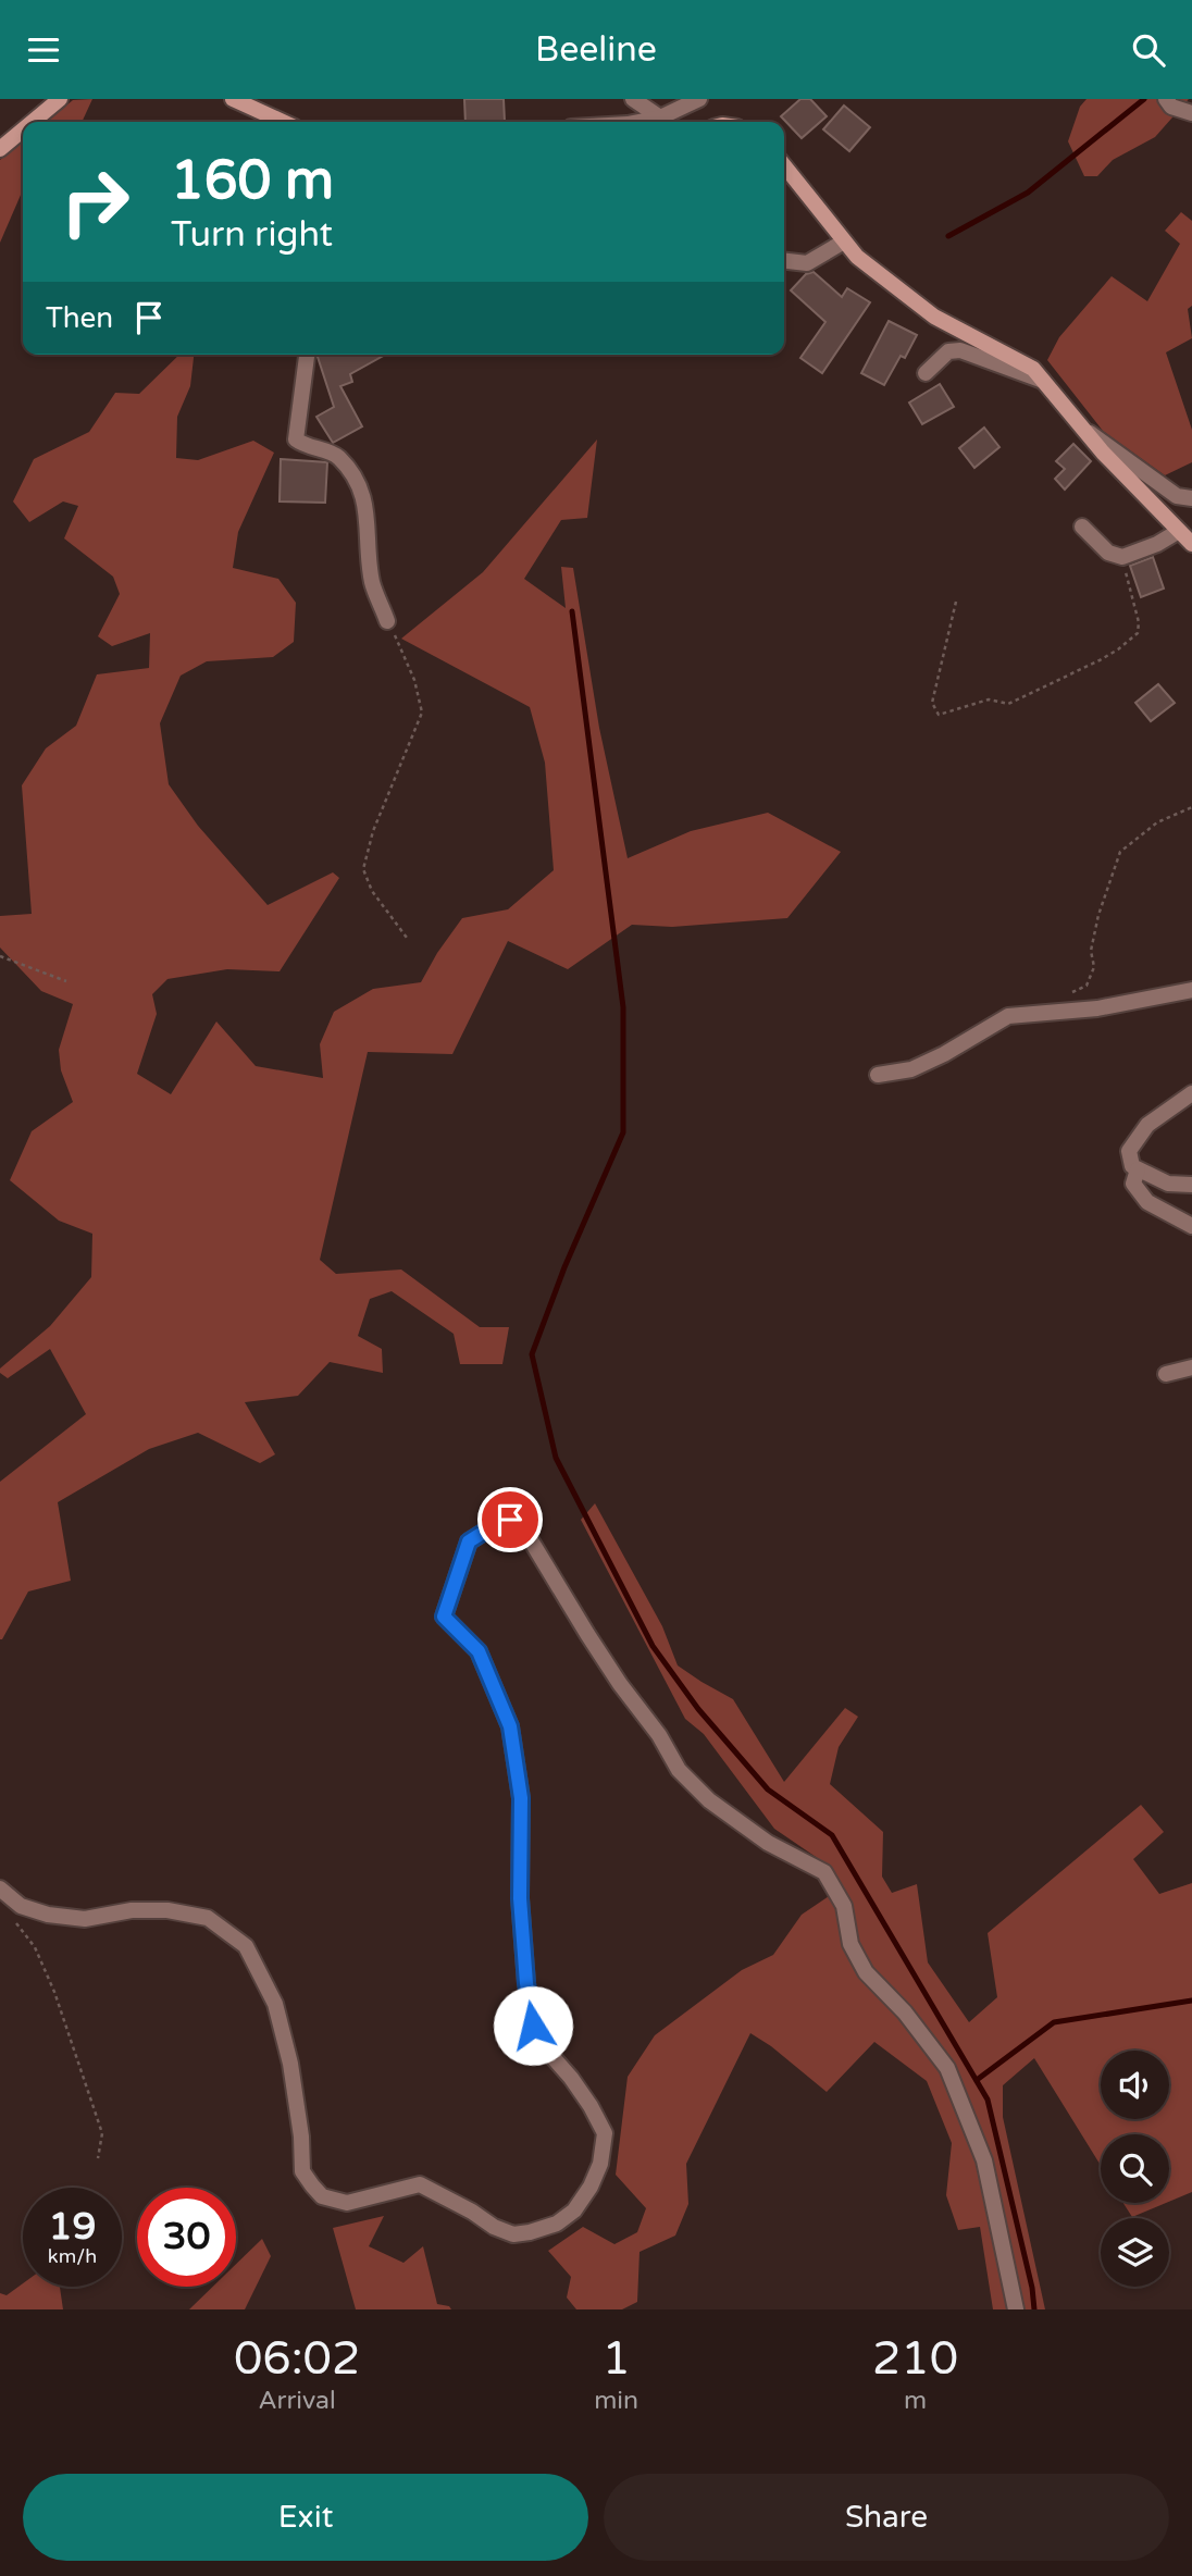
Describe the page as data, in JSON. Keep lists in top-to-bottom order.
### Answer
{
  "page": {
    "header": "Beeline",
    "turn": ["160 m", "Turn right"],
    "then": "Then",
    "speed": "19 km/h",
    "limit": "30",
    "eta": [
      "06:02",
      "Arrival",
      "1",
      "min",
      "210",
      "m"
    ],
    "buttons": ["Exit", "Share"]
  }
}
